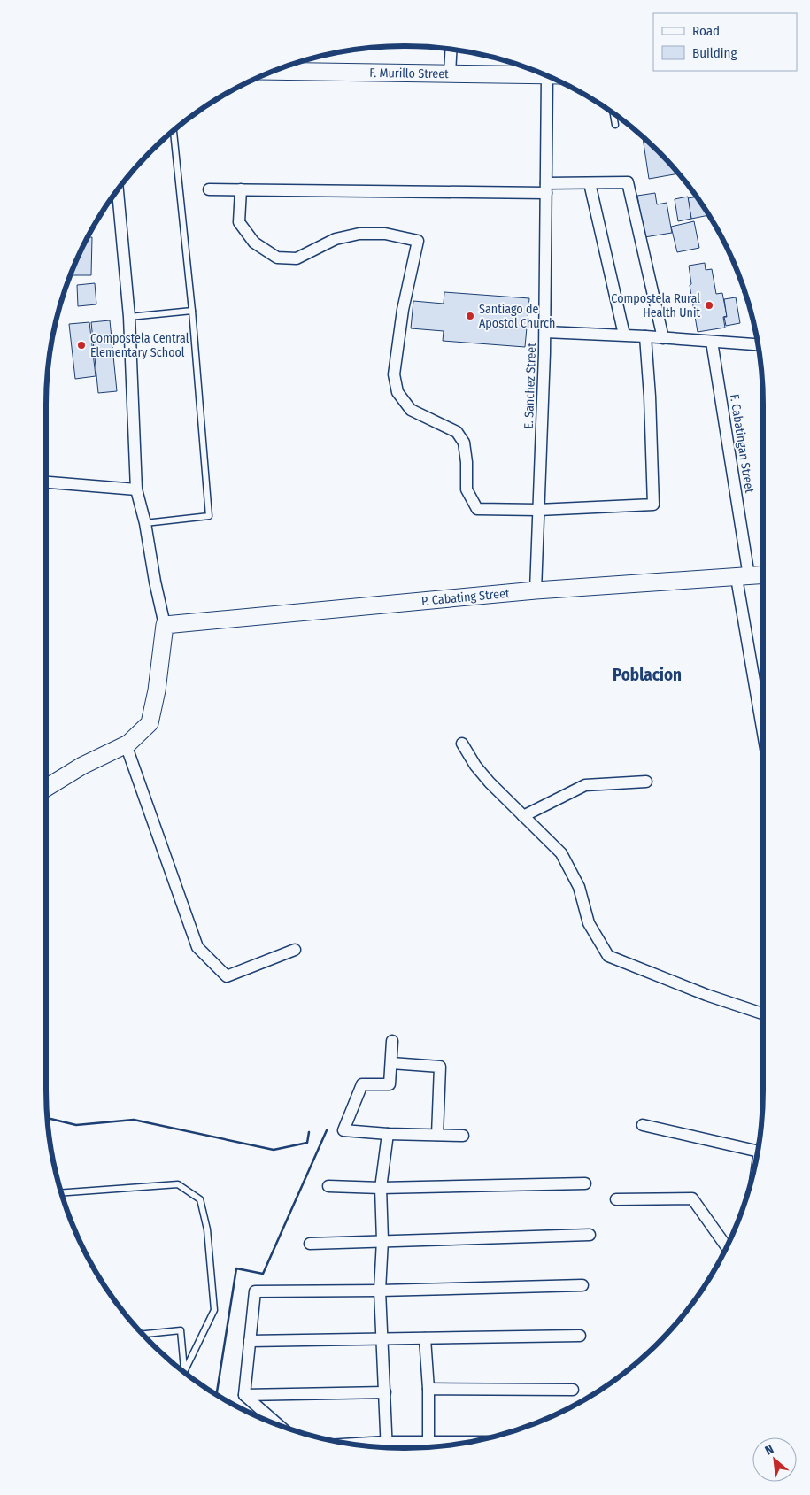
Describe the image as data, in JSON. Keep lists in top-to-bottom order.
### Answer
{
  "streets": {
    "street": [
      "F. Murillo Street",
      "E. Sanchez Street",
      "F. Cabatingan Street",
      "P. Cabating Street"
    ]
  },
  "crossings": [
    ["E. Sanchez Street", "P. Cabating Street"],
    ["F. Cabatingan Street", "P. Cabating Street"]
  ],
  "districts": ["Poblacion"],
  "places": ["Compostela Rural Health Unit", "Santiago de Apostol Church", "Compostela Central Elementary School"],
  "legend": ["Road", "Building"],
  "north": "top left"
}
